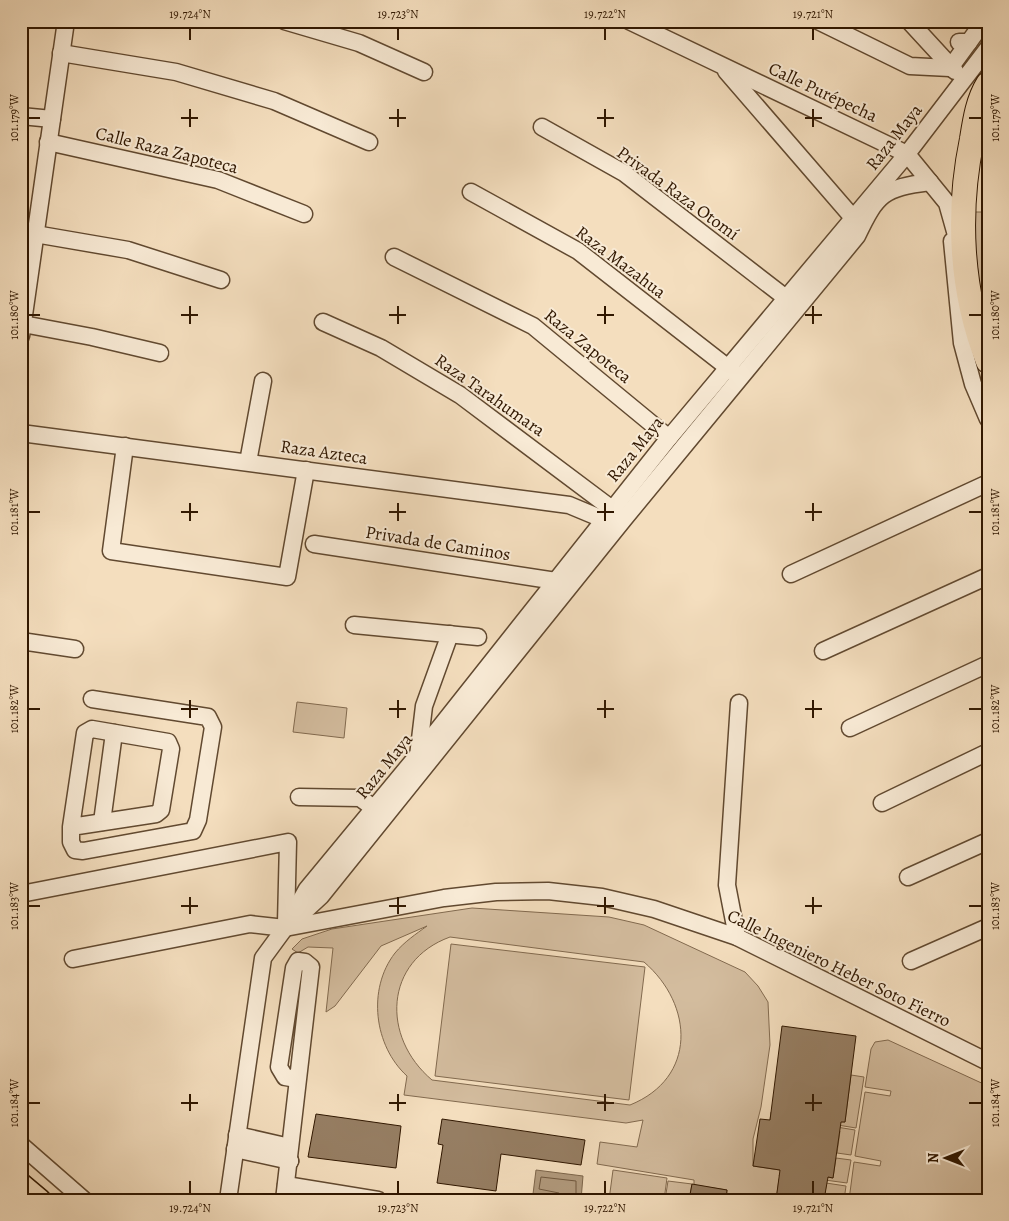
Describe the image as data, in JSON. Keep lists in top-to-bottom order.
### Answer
{
  "streets": {
    "street": [
      "Calle Purépecha",
      "Raza Maya",
      "Calle Raza Zapoteca",
      "Privada Raza Otomí",
      "Raza Mazahua",
      "Raza Zapoteca",
      "Raza Tarahumara",
      "Raza Azteca",
      "Privada de Caminos",
      "Calle Ingeniero Heber Soto Fierro"
    ]
  },
  "crossings": [
    ["Calle Purépecha", "Raza Maya"],
    ["Raza Maya", "Privada Raza Otomí"],
    ["Raza Maya", "Raza Mazahua"],
    ["Raza Maya", "Raza Zapoteca"],
    ["Raza Maya", "Raza Tarahumara"],
    ["Raza Maya", "Raza Azteca"],
    ["Raza Maya", "Privada de Caminos"],
    ["Raza Maya", "Calle Ingeniero Heber Soto Fierro"],
    ["Raza Tarahumara", "Raza Azteca"]
  ],
  "north": "left",
  "coordinates": [
    "19.724°N",
    "19.723°N",
    "19.722°N",
    "19.721°N",
    "101.179°W",
    "101.180°W",
    "101.181°W",
    "101.182°W",
    "101.183°W",
    "101.184°W"
  ]
}
